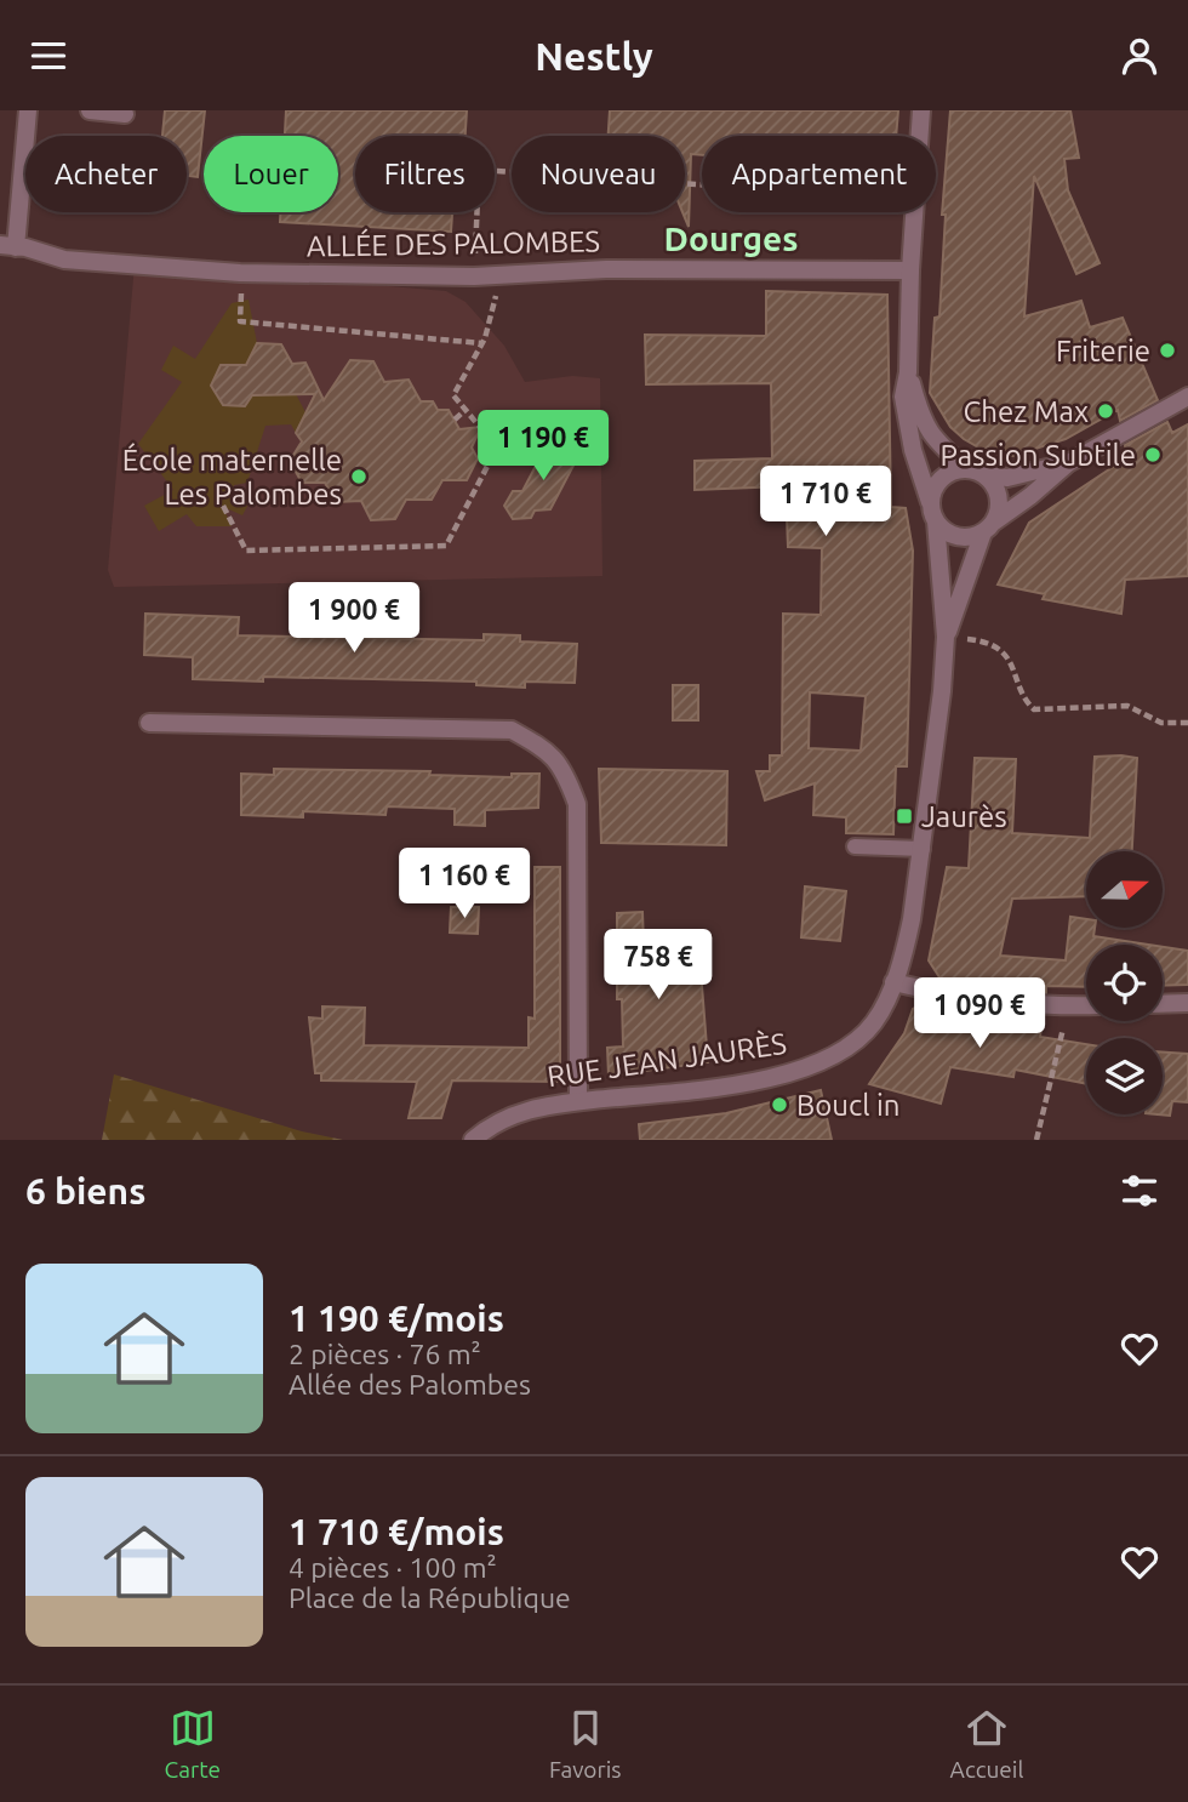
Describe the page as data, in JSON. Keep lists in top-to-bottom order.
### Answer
{
  "streets": {
    "street": ["ALLÉE DES PALOMBES", "RUE JEAN JAURÈS"]
  },
  "districts": ["Dourges"],
  "places": {
    "other": [
      "Friterie",
      "Chez Max",
      "Passion Subtile",
      "École maternelle Les Palombes",
      "Boucl in"
    ],
    "transit": ["Jaurès"]
  },
  "north": "right",
  "page": {
    "header": "Nestly",
    "chip": [
      "Acheter",
      "Louer",
      "Filtres",
      "Nouveau",
      "Appartement"
    ],
    "price": [
      "1 190 €",
      "1 710 €",
      "1 900 €",
      "1 160 €",
      "758 €",
      "1 090 €"
    ],
    "heading": "6 biens",
    "list": [
      {
        "name": "1 190 €/mois",
        "note": "2 pièces · 76 m² · Allée des Palombes"
      },
      {
        "name": "1 710 €/mois",
        "note": "4 pièces · 100 m² · Place de la République"
      }
    ],
    "tabs": ["Carte", "Favoris", "Accueil"]
  }
}
